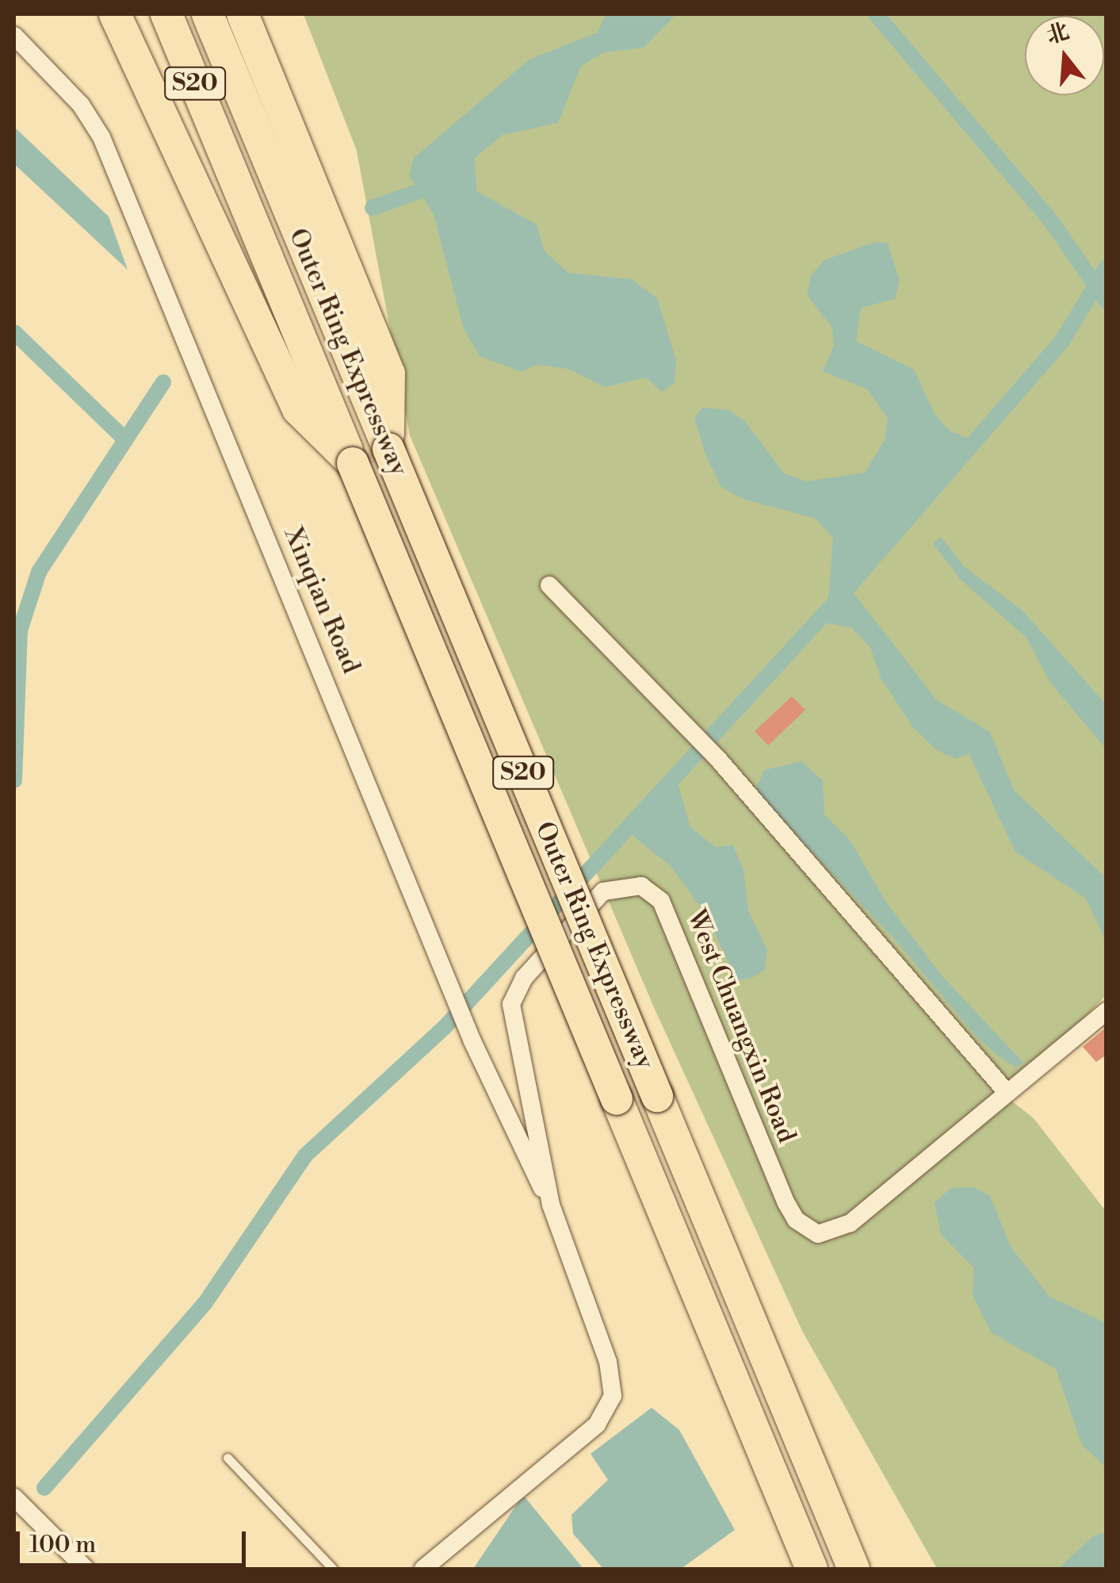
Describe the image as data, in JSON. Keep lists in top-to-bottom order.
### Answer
{
  "streets": {
    "highway": ["S20", "Outer Ring Expressway"],
    "street": ["Xinqian Road", "West Chuangxin Road"]
  },
  "crossings": [
    ["Xinqian Road", "West Chuangxin Road"]
  ],
  "scale_bar": "100 m",
  "north": "top"
}
